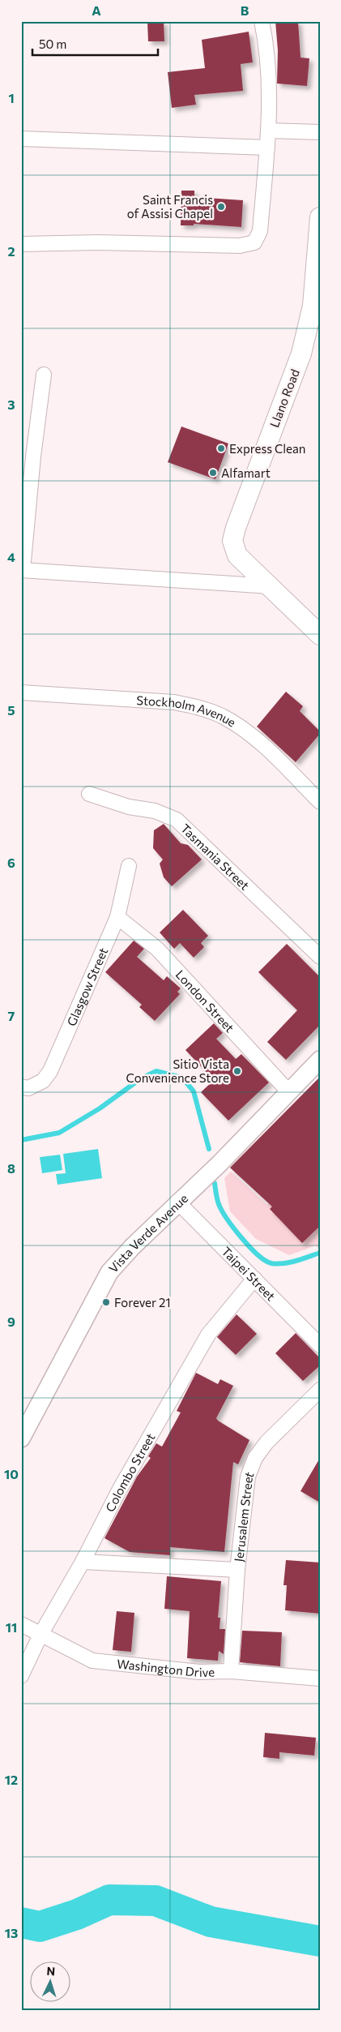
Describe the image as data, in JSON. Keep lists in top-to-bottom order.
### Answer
{
  "streets": {
    "main road": ["Llano Road"],
    "street": [
      "Stockholm Avenue",
      "Tasmania Street",
      "Glasgow Street",
      "London Street",
      "Vista Verde Avenue",
      "Taipei Street",
      "Colombo Street",
      "Jerusalem Street",
      "Washington Drive"
    ]
  },
  "crossings": [
    ["Glasgow Street", "London Street"],
    ["London Street", "Vista Verde Avenue"],
    ["Vista Verde Avenue", "Taipei Street"],
    ["Taipei Street", "Colombo Street"],
    ["Colombo Street", "Washington Drive"],
    ["Jerusalem Street", "Washington Drive"]
  ],
  "places": [
    "Saint Francis of Assisi Chapel",
    "Express Clean",
    "Alfamart",
    "Sitio Vista Convenience Store",
    "Forever 21"
  ],
  "scale_bar": "50 m",
  "north": "top",
  "grid": {
    "columns": ["A", "B"],
    "rows": [
      "1",
      "2",
      "3",
      "4",
      "5",
      "6",
      "7",
      "8",
      "9",
      "10",
      "11",
      "12",
      "13"
    ]
  }
}
